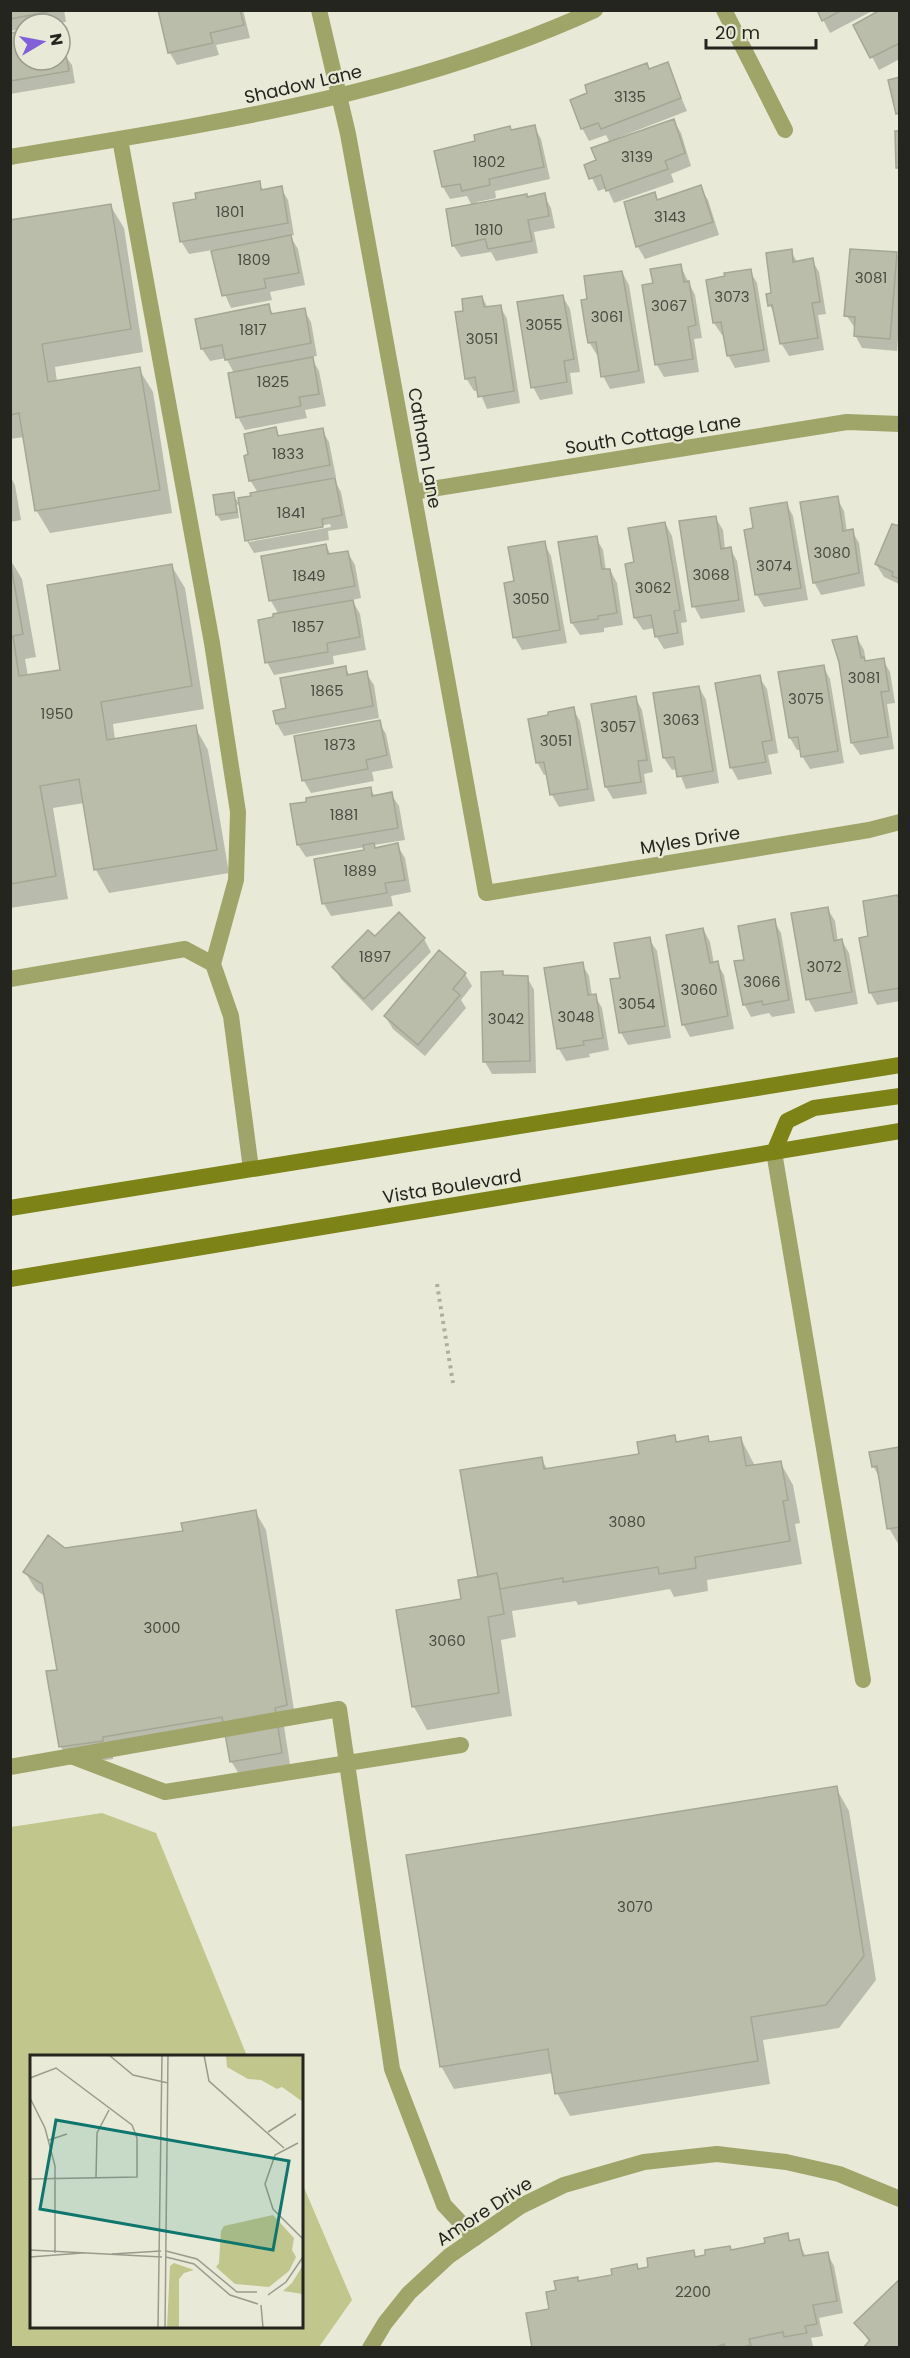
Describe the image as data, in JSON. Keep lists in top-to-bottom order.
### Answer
{
  "streets": {
    "main road": ["Vista Boulevard"],
    "street": [
      "Shadow Lane",
      "South Cottage Lane",
      "Catham Lane",
      "Myles Drive",
      "Amore Drive"
    ]
  },
  "crossings": [
    ["Shadow Lane", "Catham Lane"],
    ["South Cottage Lane", "Catham Lane"],
    ["Catham Lane", "Myles Drive"]
  ],
  "house_numbers": [
    "3135",
    "3139",
    "1802",
    "1801",
    "3143",
    "1810",
    "1809",
    "3081",
    "3073",
    "3067",
    "3061",
    "3055",
    "1817",
    "3051",
    "1825",
    "1833",
    "1841",
    "3080",
    "3074",
    "3068",
    "1849",
    "3062",
    "3050",
    "1857",
    "3081",
    "1865",
    "3075",
    "1950",
    "3063",
    "3057",
    "3051",
    "1873",
    "1881",
    "1889",
    "1897",
    "3072",
    "3066",
    "3060",
    "3054",
    "3048",
    "3042",
    "3080",
    "3000",
    "3060",
    "3070",
    "2200"
  ],
  "scale_bar": "20 m",
  "north": "right"
}
